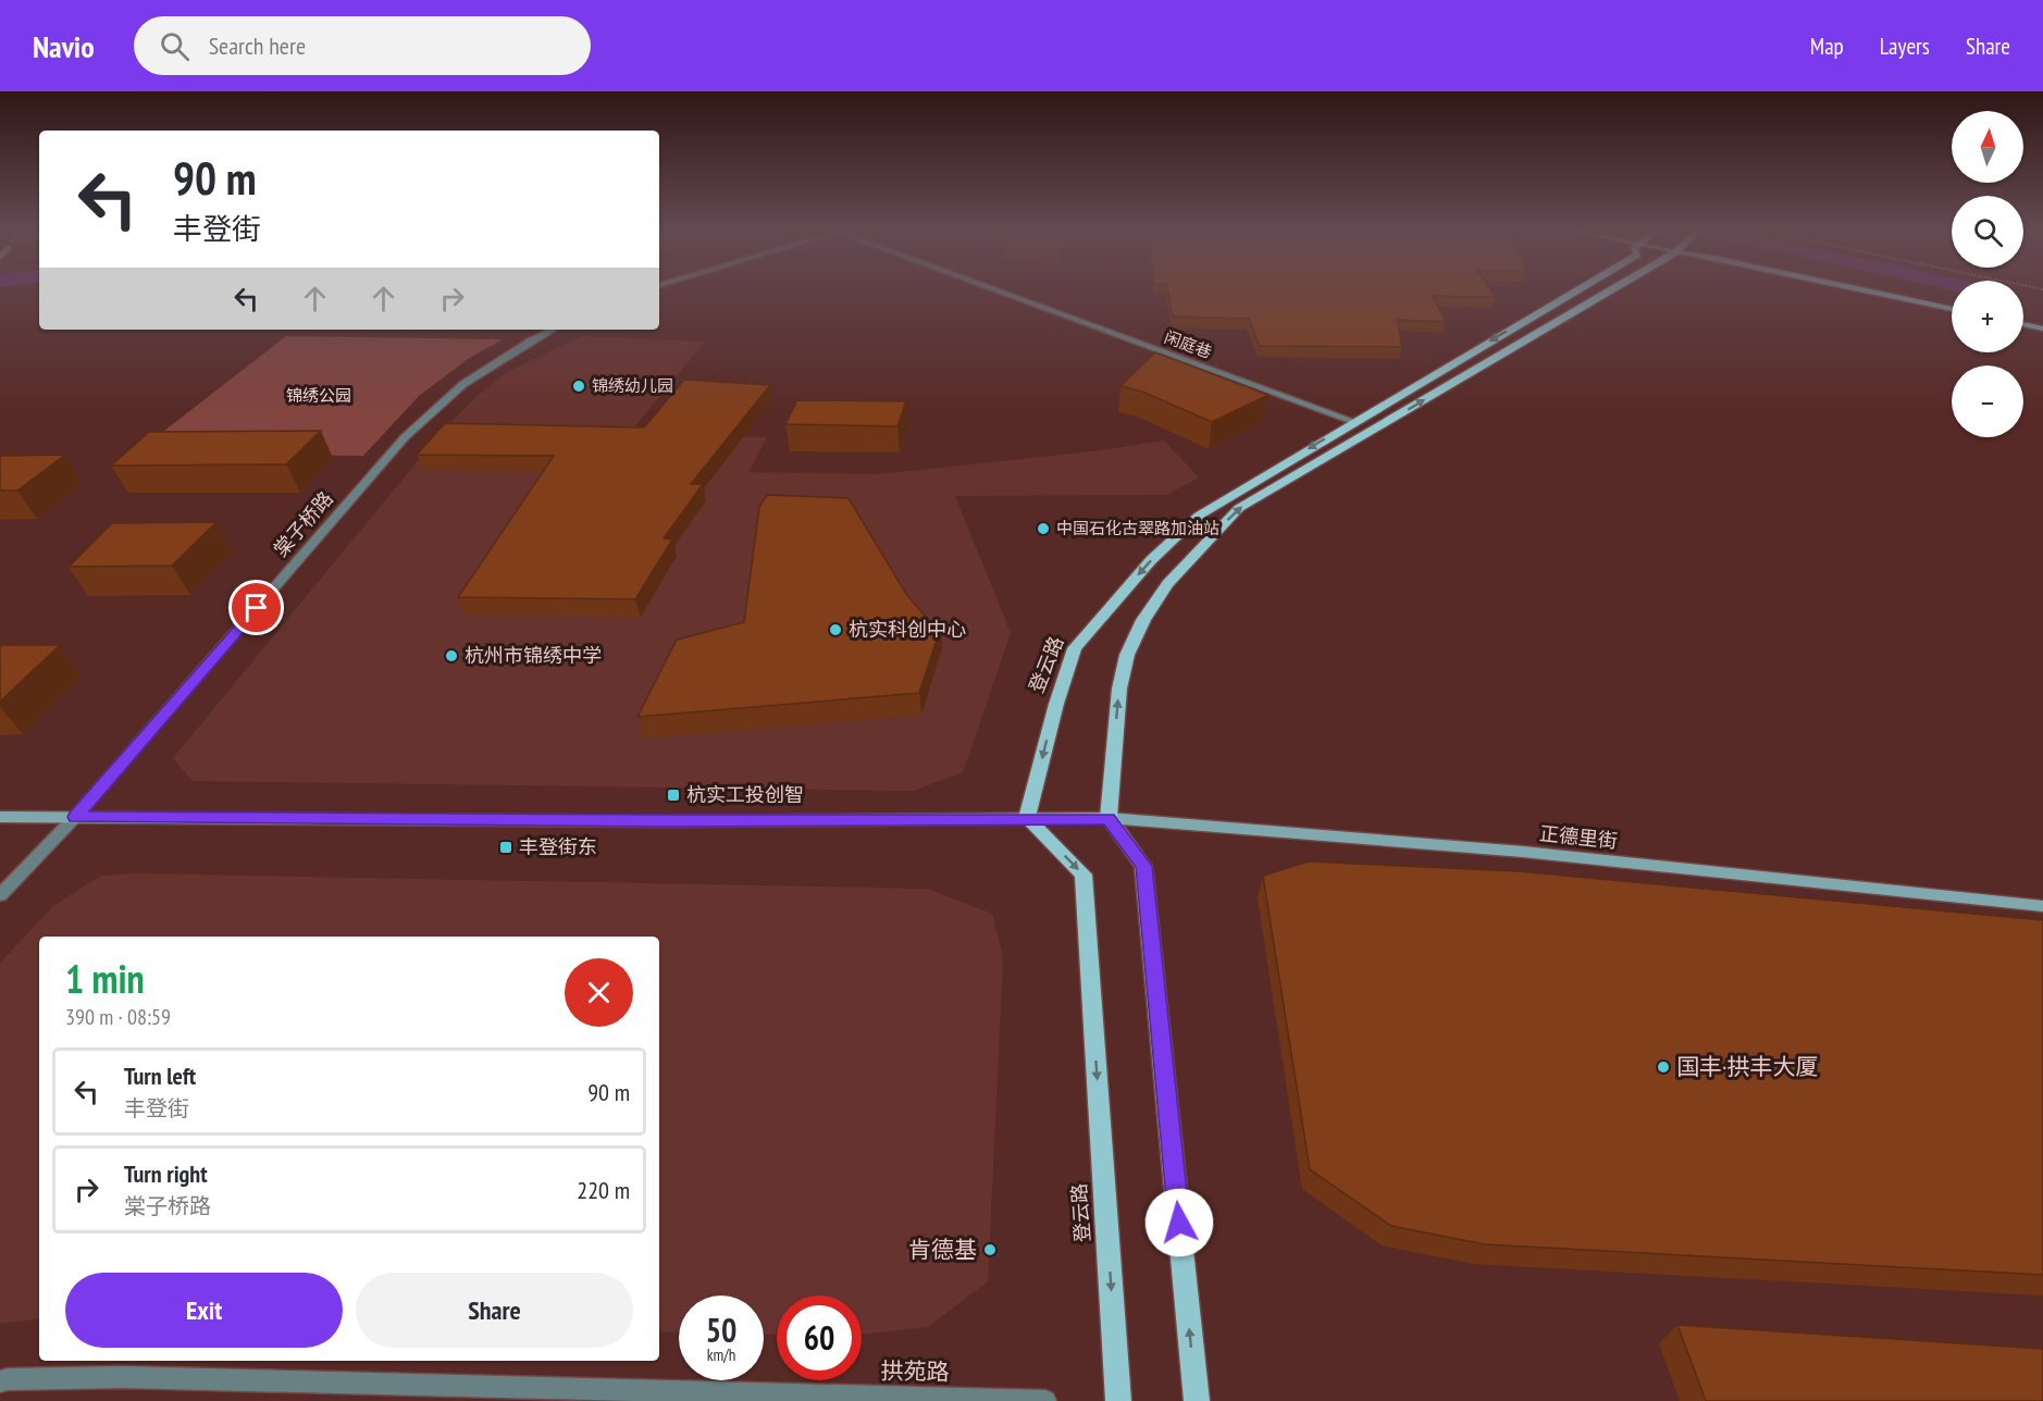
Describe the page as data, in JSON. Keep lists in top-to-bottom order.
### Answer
{
  "streets": {
    "main road": ["登云路"],
    "street": [
      "闲庭巷",
      "棠子桥路",
      "正德里街",
      "拱苑路"
    ]
  },
  "crossings": [
    ["闲庭巷", "登云路"],
    ["棠子桥路", "正德里街"],
    ["登云路", "正德里街"]
  ],
  "one_way": ["登云路"],
  "parks": ["锦绣公园"],
  "places": {
    "other": [
      "锦绣幼儿园",
      "中国石化古翠路加油站",
      "杭实科创中心",
      "杭州市锦绣中学",
      "国丰·拱丰大厦",
      "肯德基"
    ],
    "transit": ["杭实工投创智", "丰登街东"]
  },
  "north": "top",
  "page": {
    "header": "Navio",
    "search": "Search here",
    "nav": ["Map", "Layers", "Share"],
    "map_buttons": ["+", "−"],
    "turn": ["90 m", "丰登街"],
    "heading": ["1 min", "390 m · 08:59"],
    "list": [
      {
        "name": "Turn left",
        "note": "丰登街",
        "value": "90 m"
      },
      {
        "name": "Turn right",
        "note": "棠子桥路",
        "value": "220 m"
      }
    ],
    "buttons": ["Exit", "Share"],
    "speed": "50 km/h",
    "limit": "60"
  }
}
